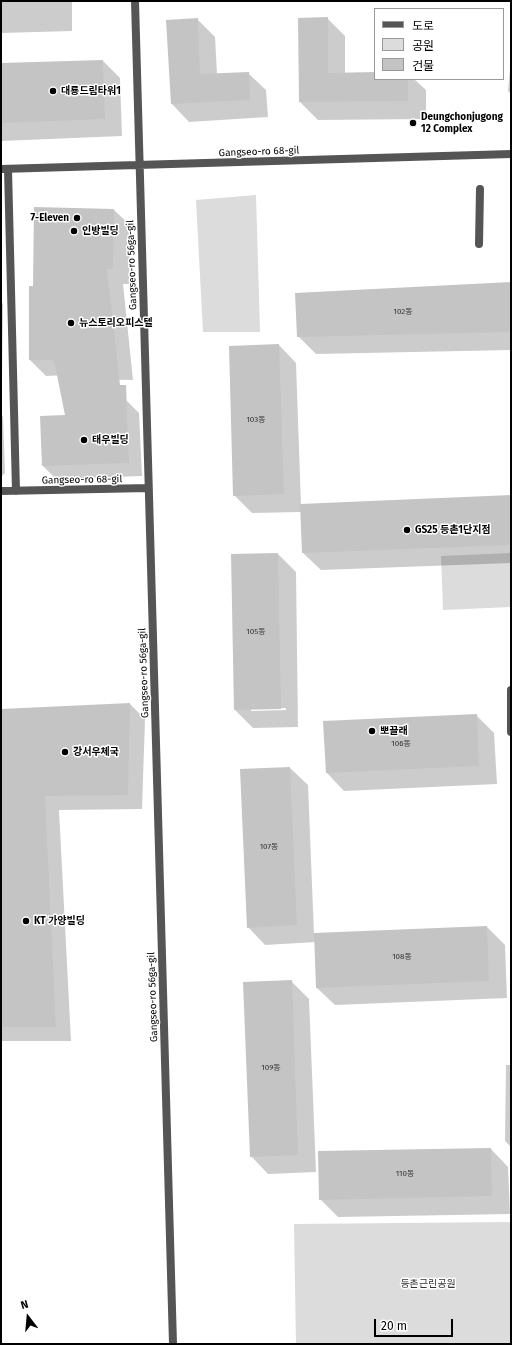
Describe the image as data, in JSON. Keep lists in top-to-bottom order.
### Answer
{
  "streets": {
    "street": ["Gangseo-ro 68-gil", "Gangseo-ro 56ga-gil"]
  },
  "crossings": [
    ["Gangseo-ro 68-gil", "Gangseo-ro 56ga-gil"]
  ],
  "parks": ["등촌근린공원"],
  "places": [
    "대룡드림타워1",
    "Deungchonjugong 12 Complex",
    "7-Eleven",
    "인방빌딩",
    "뉴스토리오피스텔",
    "태우빌딩",
    "GS25 등촌1단지점",
    "뽀끌래",
    "강서우체국",
    "KT 가양빌딩"
  ],
  "house_numbers": [
    "102동",
    "103동",
    "105동",
    "106동",
    "107동",
    "108동",
    "109동",
    "110동"
  ],
  "legend": ["도로", "공원", "건물"],
  "scale_bar": "20 m",
  "north": "top"
}
